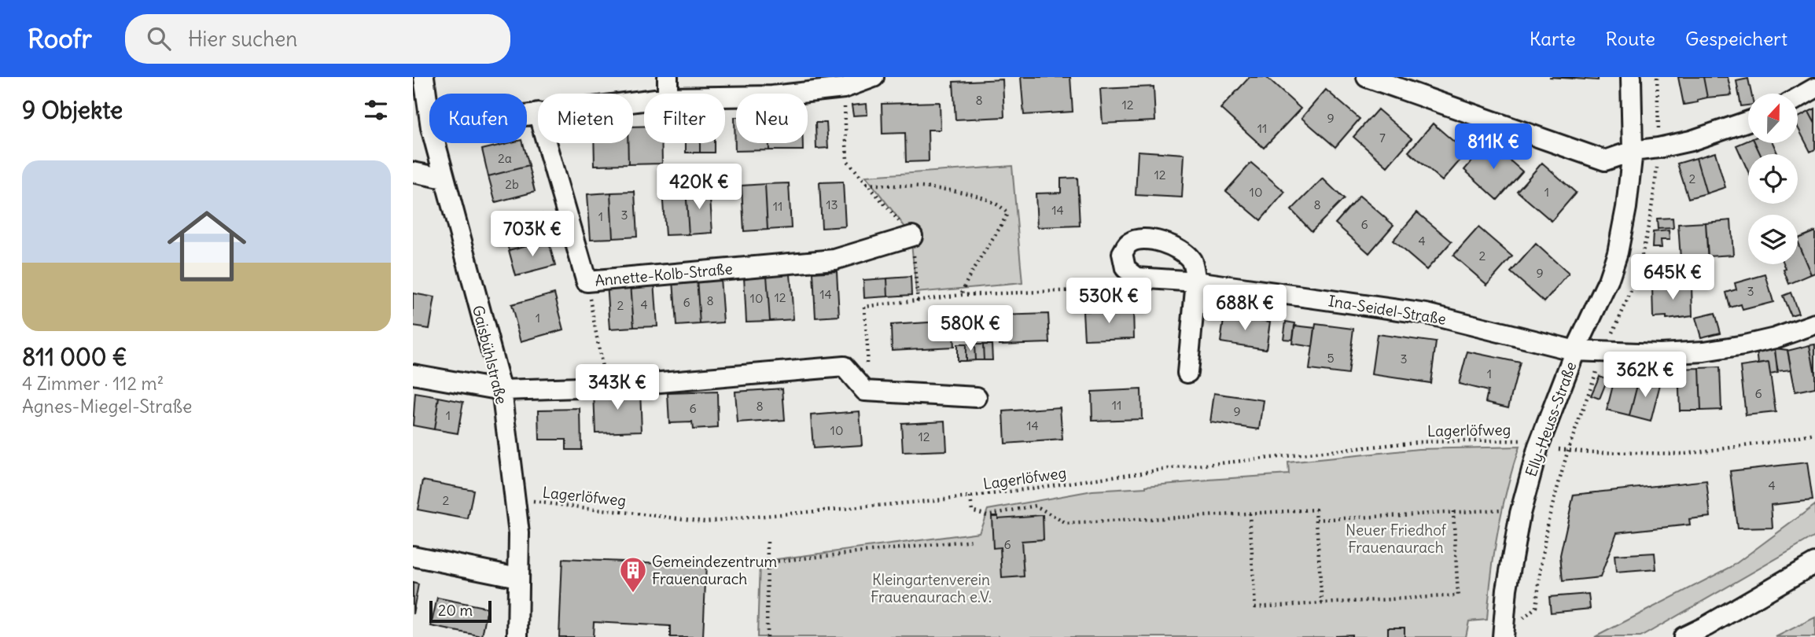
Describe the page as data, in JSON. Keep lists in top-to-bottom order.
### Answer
{
  "streets": {
    "street": [
      "Annette-Kolb-Straße",
      "Ina-Seidel-Straße",
      "Gaisbühlstraße",
      "Elly-Heuss-Straße"
    ],
    "path": ["Lagerlöfweg"]
  },
  "crossings": [
    ["Ina-Seidel-Straße", "Elly-Heuss-Straße"],
    ["Gaisbühlstraße", "Lagerlöfweg"],
    ["Elly-Heuss-Straße", "Lagerlöfweg"]
  ],
  "parks": ["Neuer Friedhof Frauenaurach", "Kleingartenverein Frauenaurach e.V."],
  "places": {
    "building": ["Gemeindezentrum Frauenaurach"]
  },
  "house_numbers": [
    "8",
    "12",
    "9",
    "11",
    "7",
    "2a",
    "12",
    "2",
    "2b",
    "10",
    "1",
    "13",
    "8",
    "11",
    "14",
    "3",
    "1",
    "6",
    "4",
    "2",
    "9",
    "3",
    "14",
    "12",
    "10",
    "8",
    "6",
    "4",
    "2",
    "1",
    "5",
    "3",
    "1",
    "6",
    "11",
    "8",
    "6",
    "9",
    "1",
    "14",
    "10",
    "12",
    "4",
    "2",
    "6"
  ],
  "scale_bar": "20 m",
  "north": "top",
  "page": {
    "header": "Roofr",
    "search": "Hier suchen",
    "nav": ["Karte", "Route", "Gespeichert"],
    "heading": "9 Objekte",
    "chip": [
      "Kaufen",
      "Mieten",
      "Filter",
      "Neu"
    ],
    "price": [
      "811K €",
      "420K €",
      "703K €",
      "645K €",
      "530K €",
      "688K €",
      "580K €",
      "362K €",
      "343K €"
    ],
    "list": [
      {
        "name": "811 000 €",
        "note": "4 Zimmer · 112 m² · Agnes-Miegel-Straße"
      }
    ],
    "scale": "20 m"
  }
}
